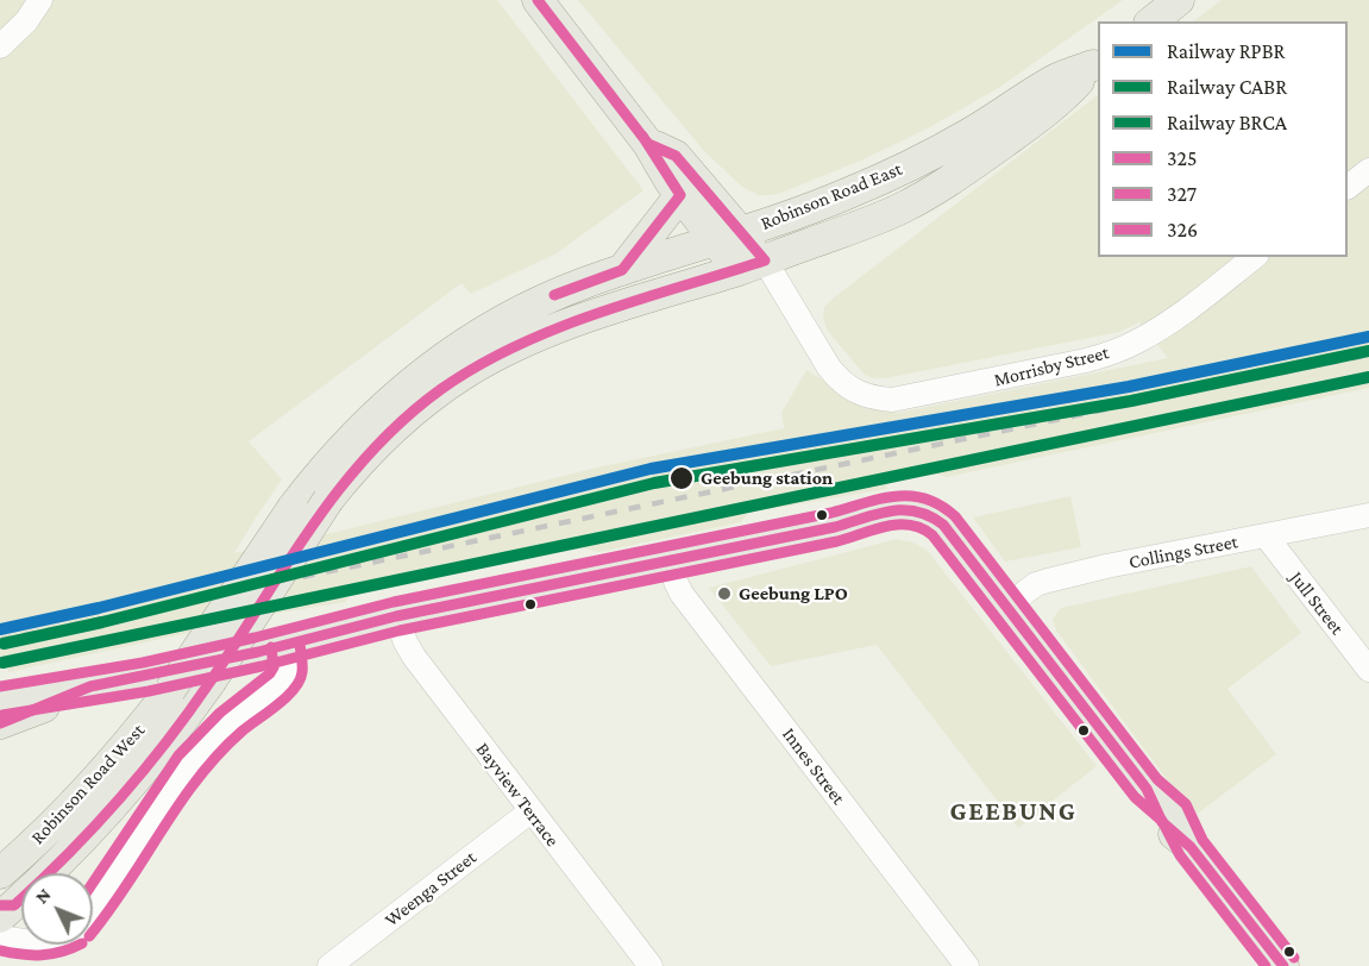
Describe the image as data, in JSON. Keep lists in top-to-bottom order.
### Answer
{
  "streets": {
    "main road": ["Robinson Road East", "Robinson Road West"],
    "street": [
      "Morrisby Street",
      "Collings Street",
      "Jull Street",
      "Innes Street",
      "Bayview Terrace",
      "Weenga Street"
    ]
  },
  "crossings": [
    ["Robinson Road East", "Morrisby Street"],
    ["Robinson Road East", "Robinson Road West"],
    ["Collings Street", "Jull Street"],
    ["Bayview Terrace", "Weenga Street"]
  ],
  "districts": ["GEEBUNG"],
  "places": ["Geebung station", "Geebung LPO"],
  "lines": [
    "transit line 325",
    "rail line RPBR",
    "rail line CABR",
    "rail line BRCA",
    "transit line 326",
    "transit line 327"
  ],
  "legend": [
    "Railway RPBR",
    "Railway CABR",
    "Railway BRCA",
    "325",
    "327",
    "326"
  ],
  "north": "top left"
}
